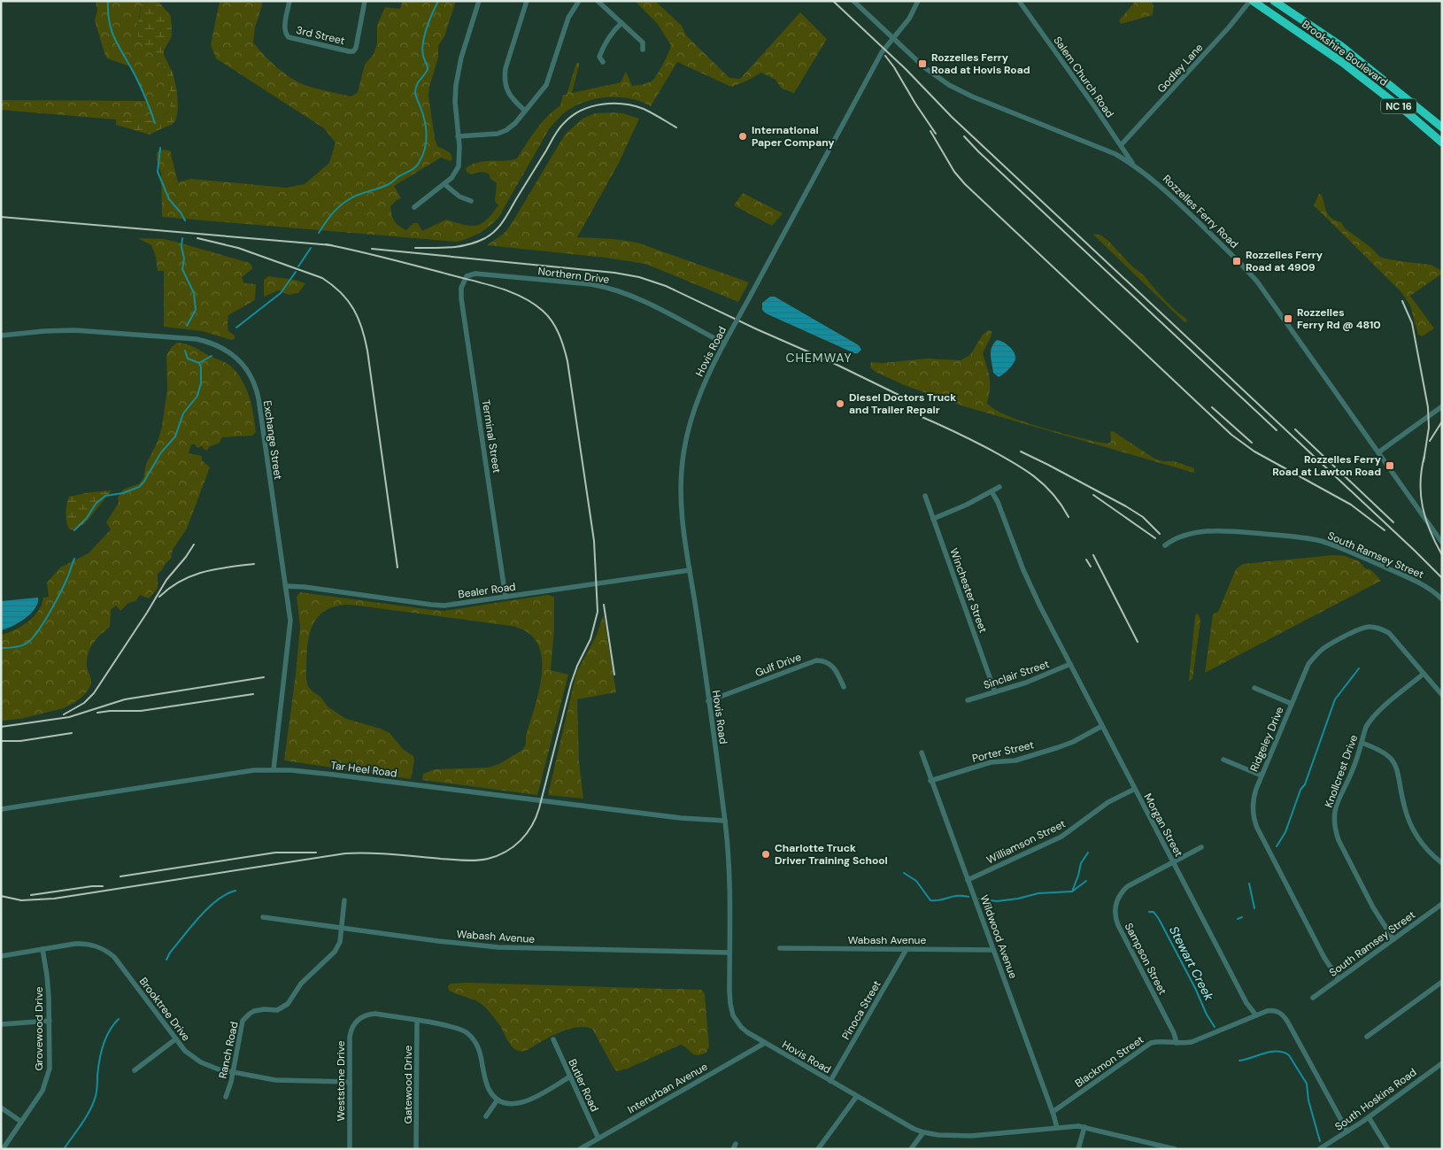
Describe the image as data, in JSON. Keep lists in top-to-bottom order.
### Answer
{
  "streets": {
    "highway": ["Brookshire Boulevard", "NC 16"],
    "street": [
      "3rd Street",
      "Godley Lane",
      "Salem Church Road",
      "Rozzelles Ferry Road",
      "Northern Drive",
      "Hovis Road",
      "Terminal Street",
      "Exchange Street",
      "South Ramsey Street",
      "Bealer Road",
      "Winchester Street",
      "Gulf Drive",
      "Sinclair Street",
      "Ridgeley Drive",
      "Porter Street",
      "Tar Heel Road",
      "Knollcrest Drive",
      "Morgan Street",
      "Williamson Street",
      "Wabash Avenue",
      "Wildwood Avenue",
      "Sampson Street",
      "Brooktree Drive",
      "Pinoca Street",
      "Grovewood Drive",
      "Ranch Road",
      "Blackmon Street",
      "Weststone Drive",
      "Gatewood Drive",
      "Butler Road",
      "Interurban Avenue",
      "South Hoskins Road"
    ]
  },
  "crossings": [
    ["Brookshire Boulevard", "Godley Lane"],
    ["Godley Lane", "Salem Church Road"],
    ["Salem Church Road", "Rozzelles Ferry Road"],
    ["Rozzelles Ferry Road", "Hovis Road"],
    ["Northern Drive", "Hovis Road"],
    ["Northern Drive", "Terminal Street"],
    ["Hovis Road", "Bealer Road"],
    ["Hovis Road", "Gulf Drive"],
    ["Hovis Road", "Tar Heel Road"],
    ["Hovis Road", "Wabash Avenue"],
    ["Hovis Road", "Wildwood Avenue"],
    ["Hovis Road", "Pinoca Street"],
    ["Hovis Road", "Interurban Avenue"],
    ["Terminal Street", "Bealer Road"],
    ["Exchange Street", "Bealer Road"],
    ["Exchange Street", "Tar Heel Road"],
    ["South Ramsey Street", "Ridgeley Drive"],
    ["South Ramsey Street", "Knollcrest Drive"],
    ["Winchester Street", "Sinclair Street"],
    ["Sinclair Street", "Morgan Street"],
    ["Ridgeley Drive", "Knollcrest Drive"],
    ["Porter Street", "Morgan Street"],
    ["Porter Street", "Wildwood Avenue"],
    ["Morgan Street", "Williamson Street"],
    ["Morgan Street", "Sampson Street"],
    ["Morgan Street", "Blackmon Street"],
    ["Williamson Street", "Wildwood Avenue"],
    ["Wabash Avenue", "Wildwood Avenue"],
    ["Wabash Avenue", "Pinoca Street"],
    ["Wabash Avenue", "Ranch Road"],
    ["Wildwood Avenue", "Blackmon Street"],
    ["Sampson Street", "Blackmon Street"],
    ["Brooktree Drive", "Grovewood Drive"],
    ["Brooktree Drive", "Ranch Road"],
    ["Brooktree Drive", "Weststone Drive"],
    ["Weststone Drive", "Gatewood Drive"],
    ["Butler Road", "Interurban Avenue"]
  ],
  "districts": ["CHEMWAY"],
  "water": ["Stewart Creek"],
  "places": {
    "transit": [
      "Rozzelles Ferry Road at Hovis Road",
      "Rozzelles Ferry Road at 4909",
      "Rozzelles Ferry Rd @ 4810",
      "Rozzelles Ferry Road at Lawton Road"
    ],
    "other": ["International Paper Company", "Diesel Doctors Truck and Trailer Repair", "Charlotte Truck Driver Training School"]
  }
}
